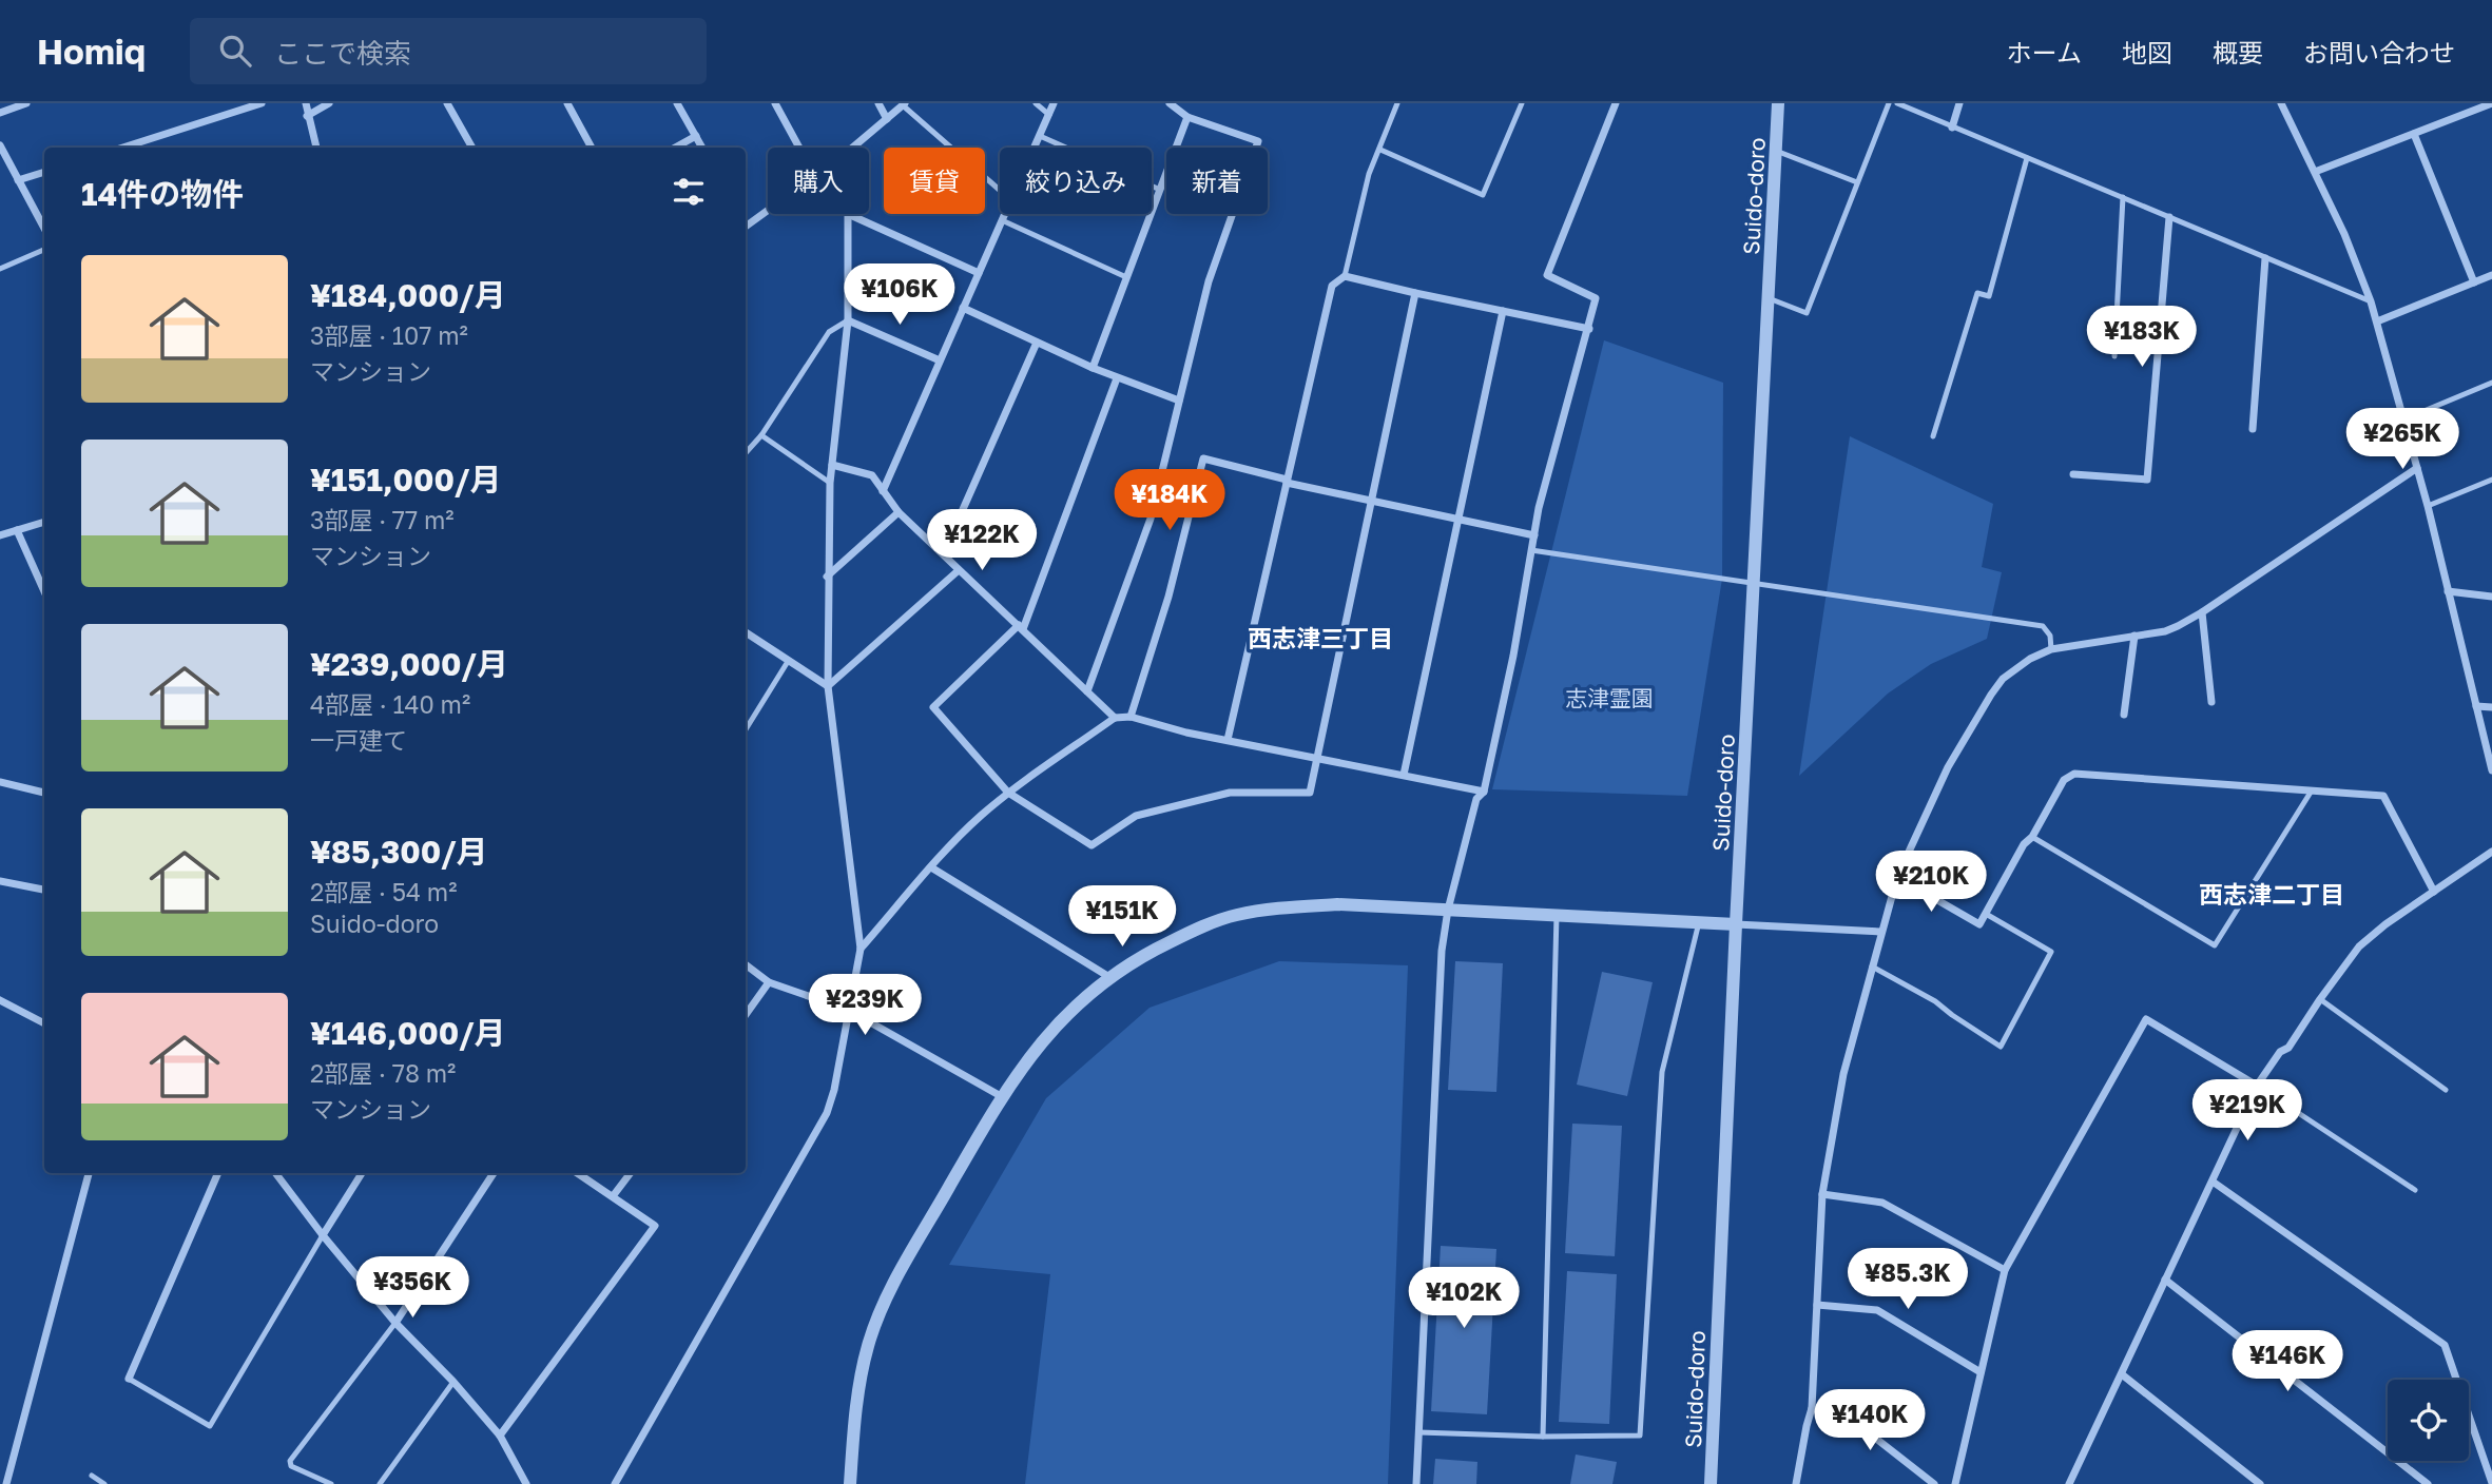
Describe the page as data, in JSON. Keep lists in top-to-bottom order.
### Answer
{
  "streets": {
    "street": ["Suido-doro"]
  },
  "districts": ["西志津三丁目", "西志津二丁目"],
  "parks": ["志津霊園"],
  "page": {
    "header": "Homiq",
    "search": "ここで検索",
    "nav": [
      "ホーム",
      "地図",
      "概要",
      "お問い合わせ"
    ],
    "chip": [
      "購入",
      "賃貸",
      "絞り込み",
      "新着"
    ],
    "heading": "14件の物件",
    "list": [
      {
        "name": "¥184,000/月",
        "note": "3部屋 · 107 m² · マンション"
      },
      {
        "name": "¥151,000/月",
        "note": "3部屋 · 77 m² · マンション"
      },
      {
        "name": "¥239,000/月",
        "note": "4部屋 · 140 m² · 一戸建て"
      },
      {
        "name": "¥85,300/月",
        "note": "2部屋 · 54 m² · Suido-doro"
      },
      {
        "name": "¥146,000/月",
        "note": "2部屋 · 78 m² · マンション"
      }
    ],
    "price": [
      "¥106K",
      "¥183K",
      "¥265K",
      "¥184K",
      "¥122K",
      "¥210K",
      "¥151K",
      "¥239K",
      "¥219K",
      "¥85.3K",
      "¥356K",
      "¥102K",
      "¥146K",
      "¥140K"
    ]
  }
}
